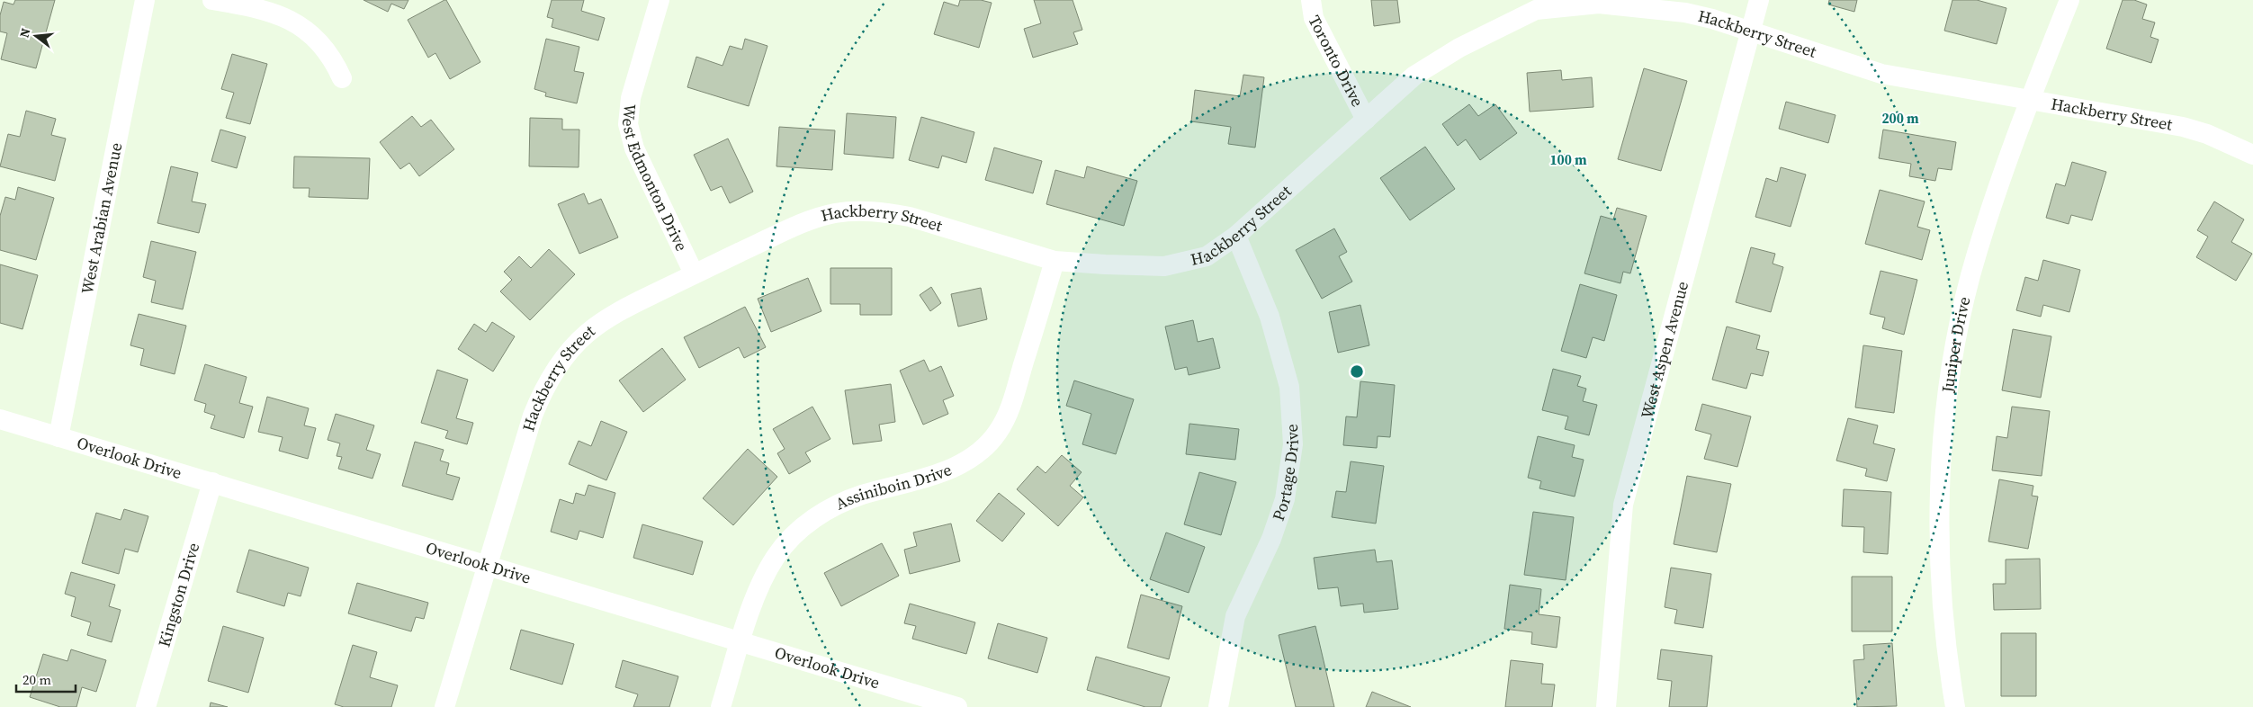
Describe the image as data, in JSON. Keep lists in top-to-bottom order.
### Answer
{
  "streets": {
    "street": [
      "Hackberry Street",
      "Toronto Drive",
      "West Edmonton Drive",
      "West Arabian Avenue",
      "Juniper Drive",
      "West Aspen Avenue",
      "Overlook Drive",
      "Portage Drive",
      "Assiniboin Drive",
      "Kingston Drive"
    ]
  },
  "crossings": [
    ["Hackberry Street", "Toronto Drive"],
    ["Hackberry Street", "West Edmonton Drive"],
    ["Hackberry Street", "Juniper Drive"],
    ["Hackberry Street", "West Aspen Avenue"],
    ["Hackberry Street", "Overlook Drive"],
    ["Hackberry Street", "Portage Drive"],
    ["Hackberry Street", "Assiniboin Drive"],
    ["West Arabian Avenue", "Overlook Drive"],
    ["Overlook Drive", "Assiniboin Drive"],
    ["Overlook Drive", "Kingston Drive"]
  ],
  "scale_bar": "20 m",
  "north": "left",
  "rings": ["200 m", "100 m"]
}
